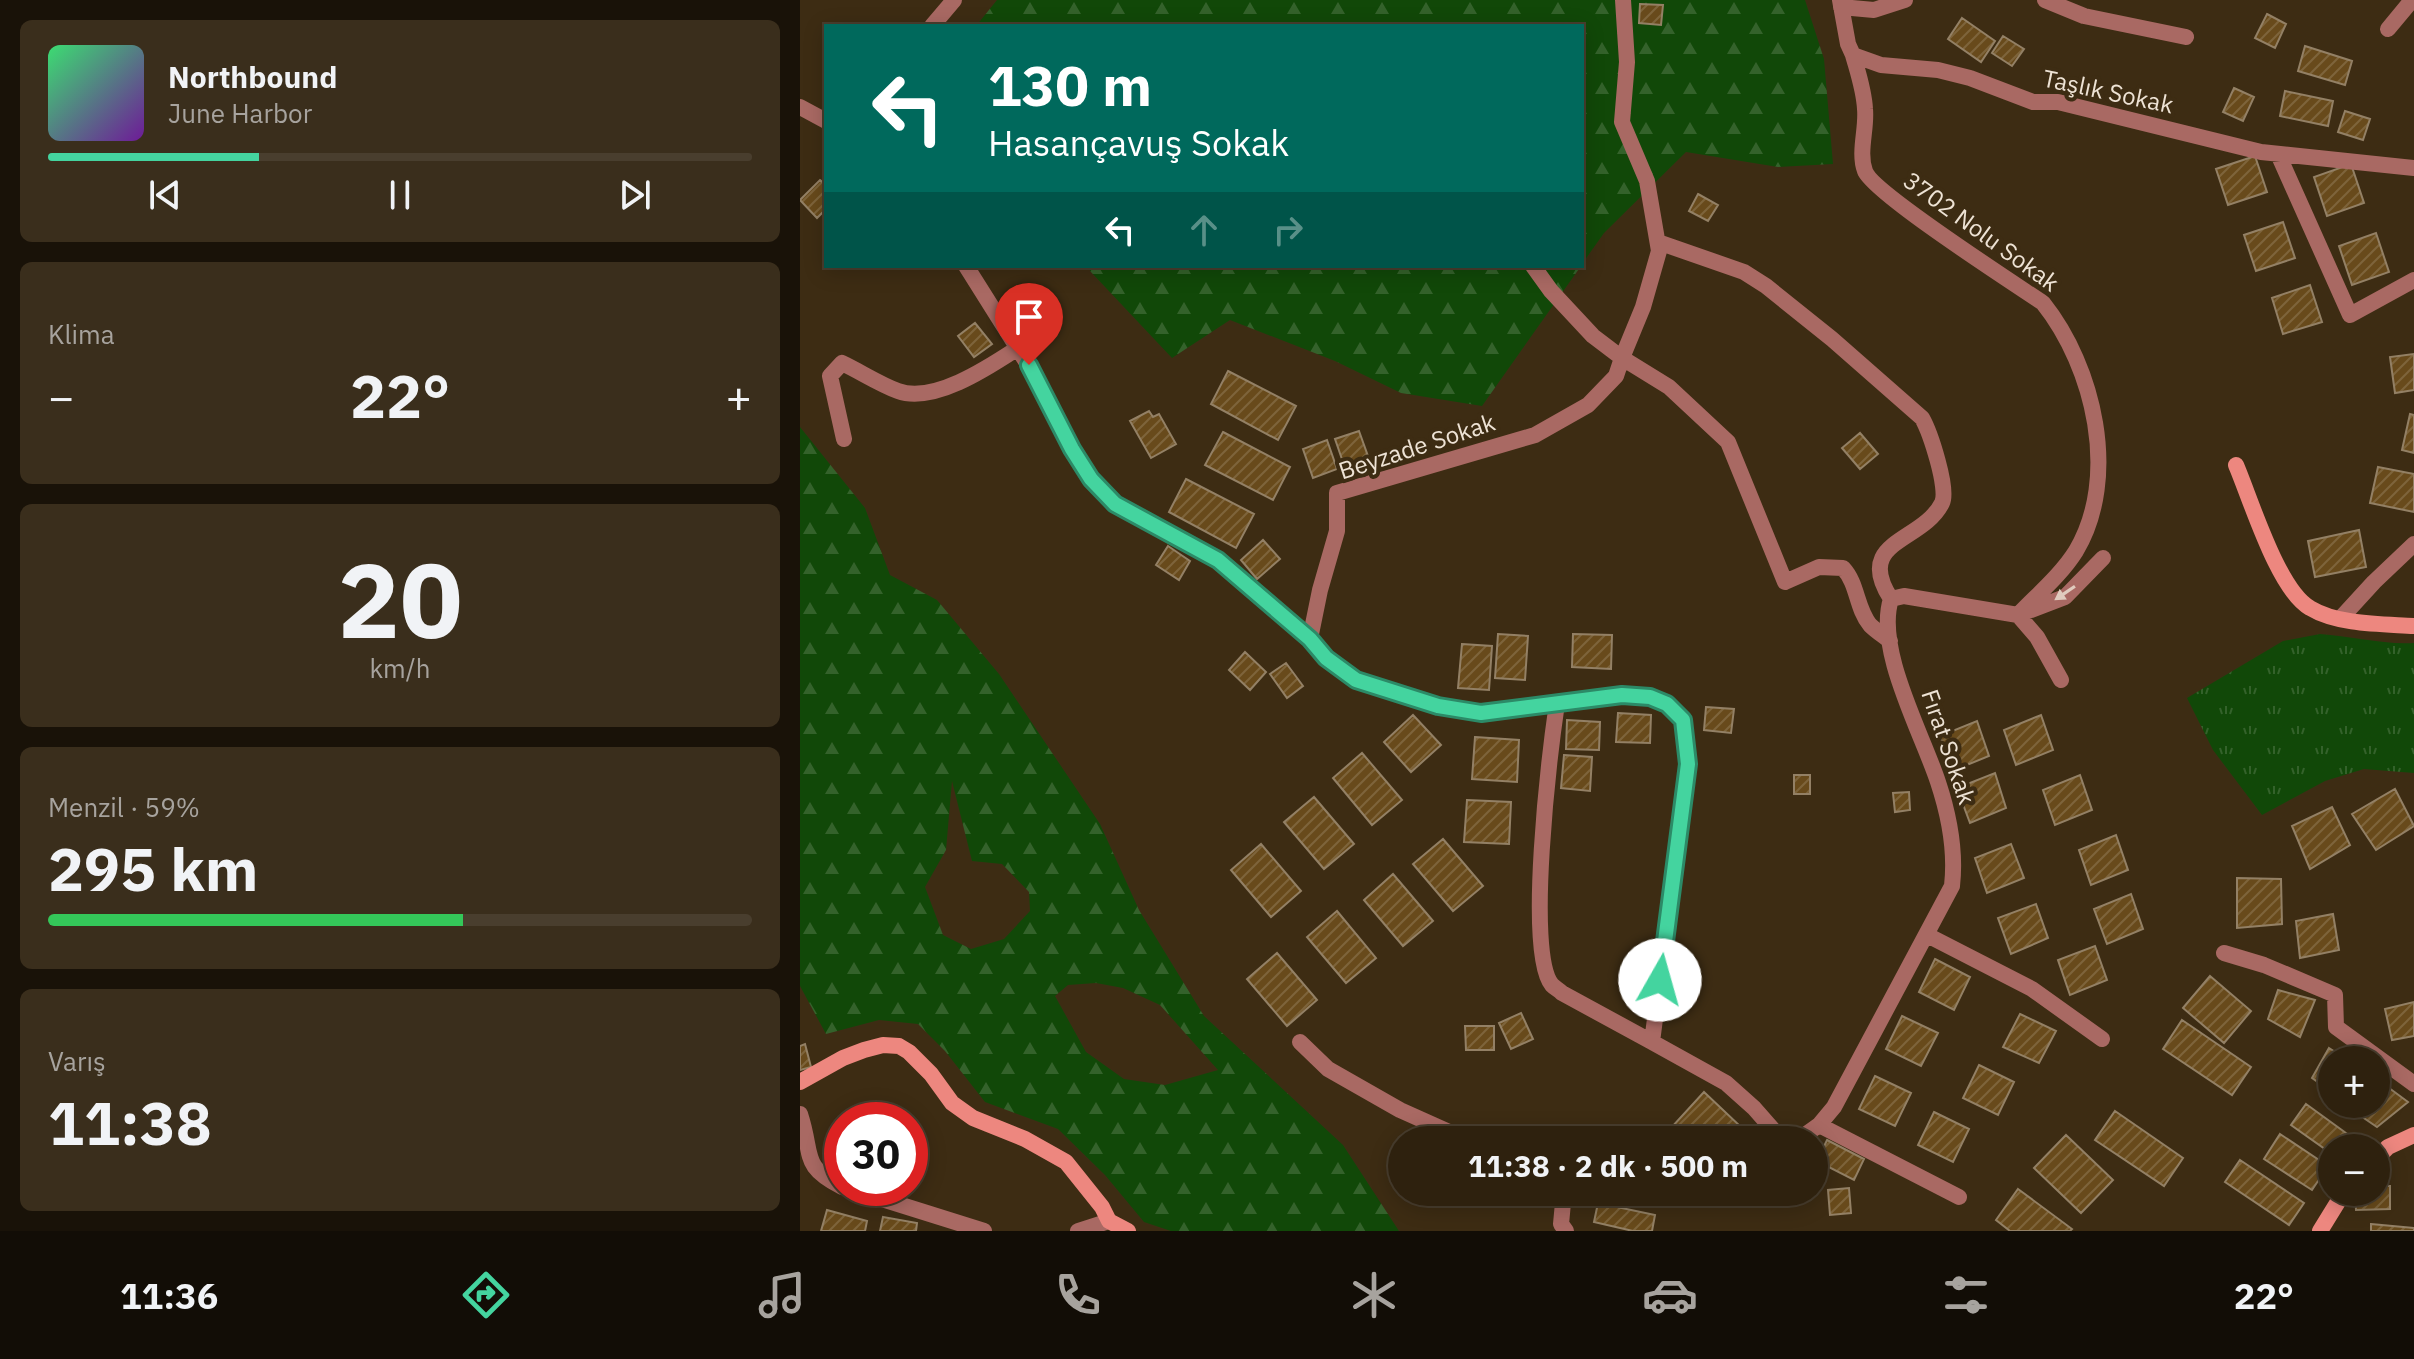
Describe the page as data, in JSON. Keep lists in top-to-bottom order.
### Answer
{
  "streets": {
    "street": [
      "Taşlık Sokak",
      "3702 Nolu Sokak",
      "Beyzade Sokak",
      "Fırat Sokak"
    ]
  },
  "crossings": [
    ["Taşlık Sokak", "3702 Nolu Sokak"]
  ],
  "page": {
    "turn": ["130 m", "Hasançavuş Sokak"],
    "song": ["Northbound", "June Harbor"],
    "tile": [
      "Klima",
      ["20", "km/h"],
      ["Menzil · 59%", "295 km"],
      ["Varış", "11:38"]
    ],
    "heat": ["−", "22°", "+"],
    "map_buttons": ["+", "−"],
    "limit": "30",
    "trip": "11:38 · 2 dk · 500 m",
    "tabs": ["11:36", "22°"]
  }
}
